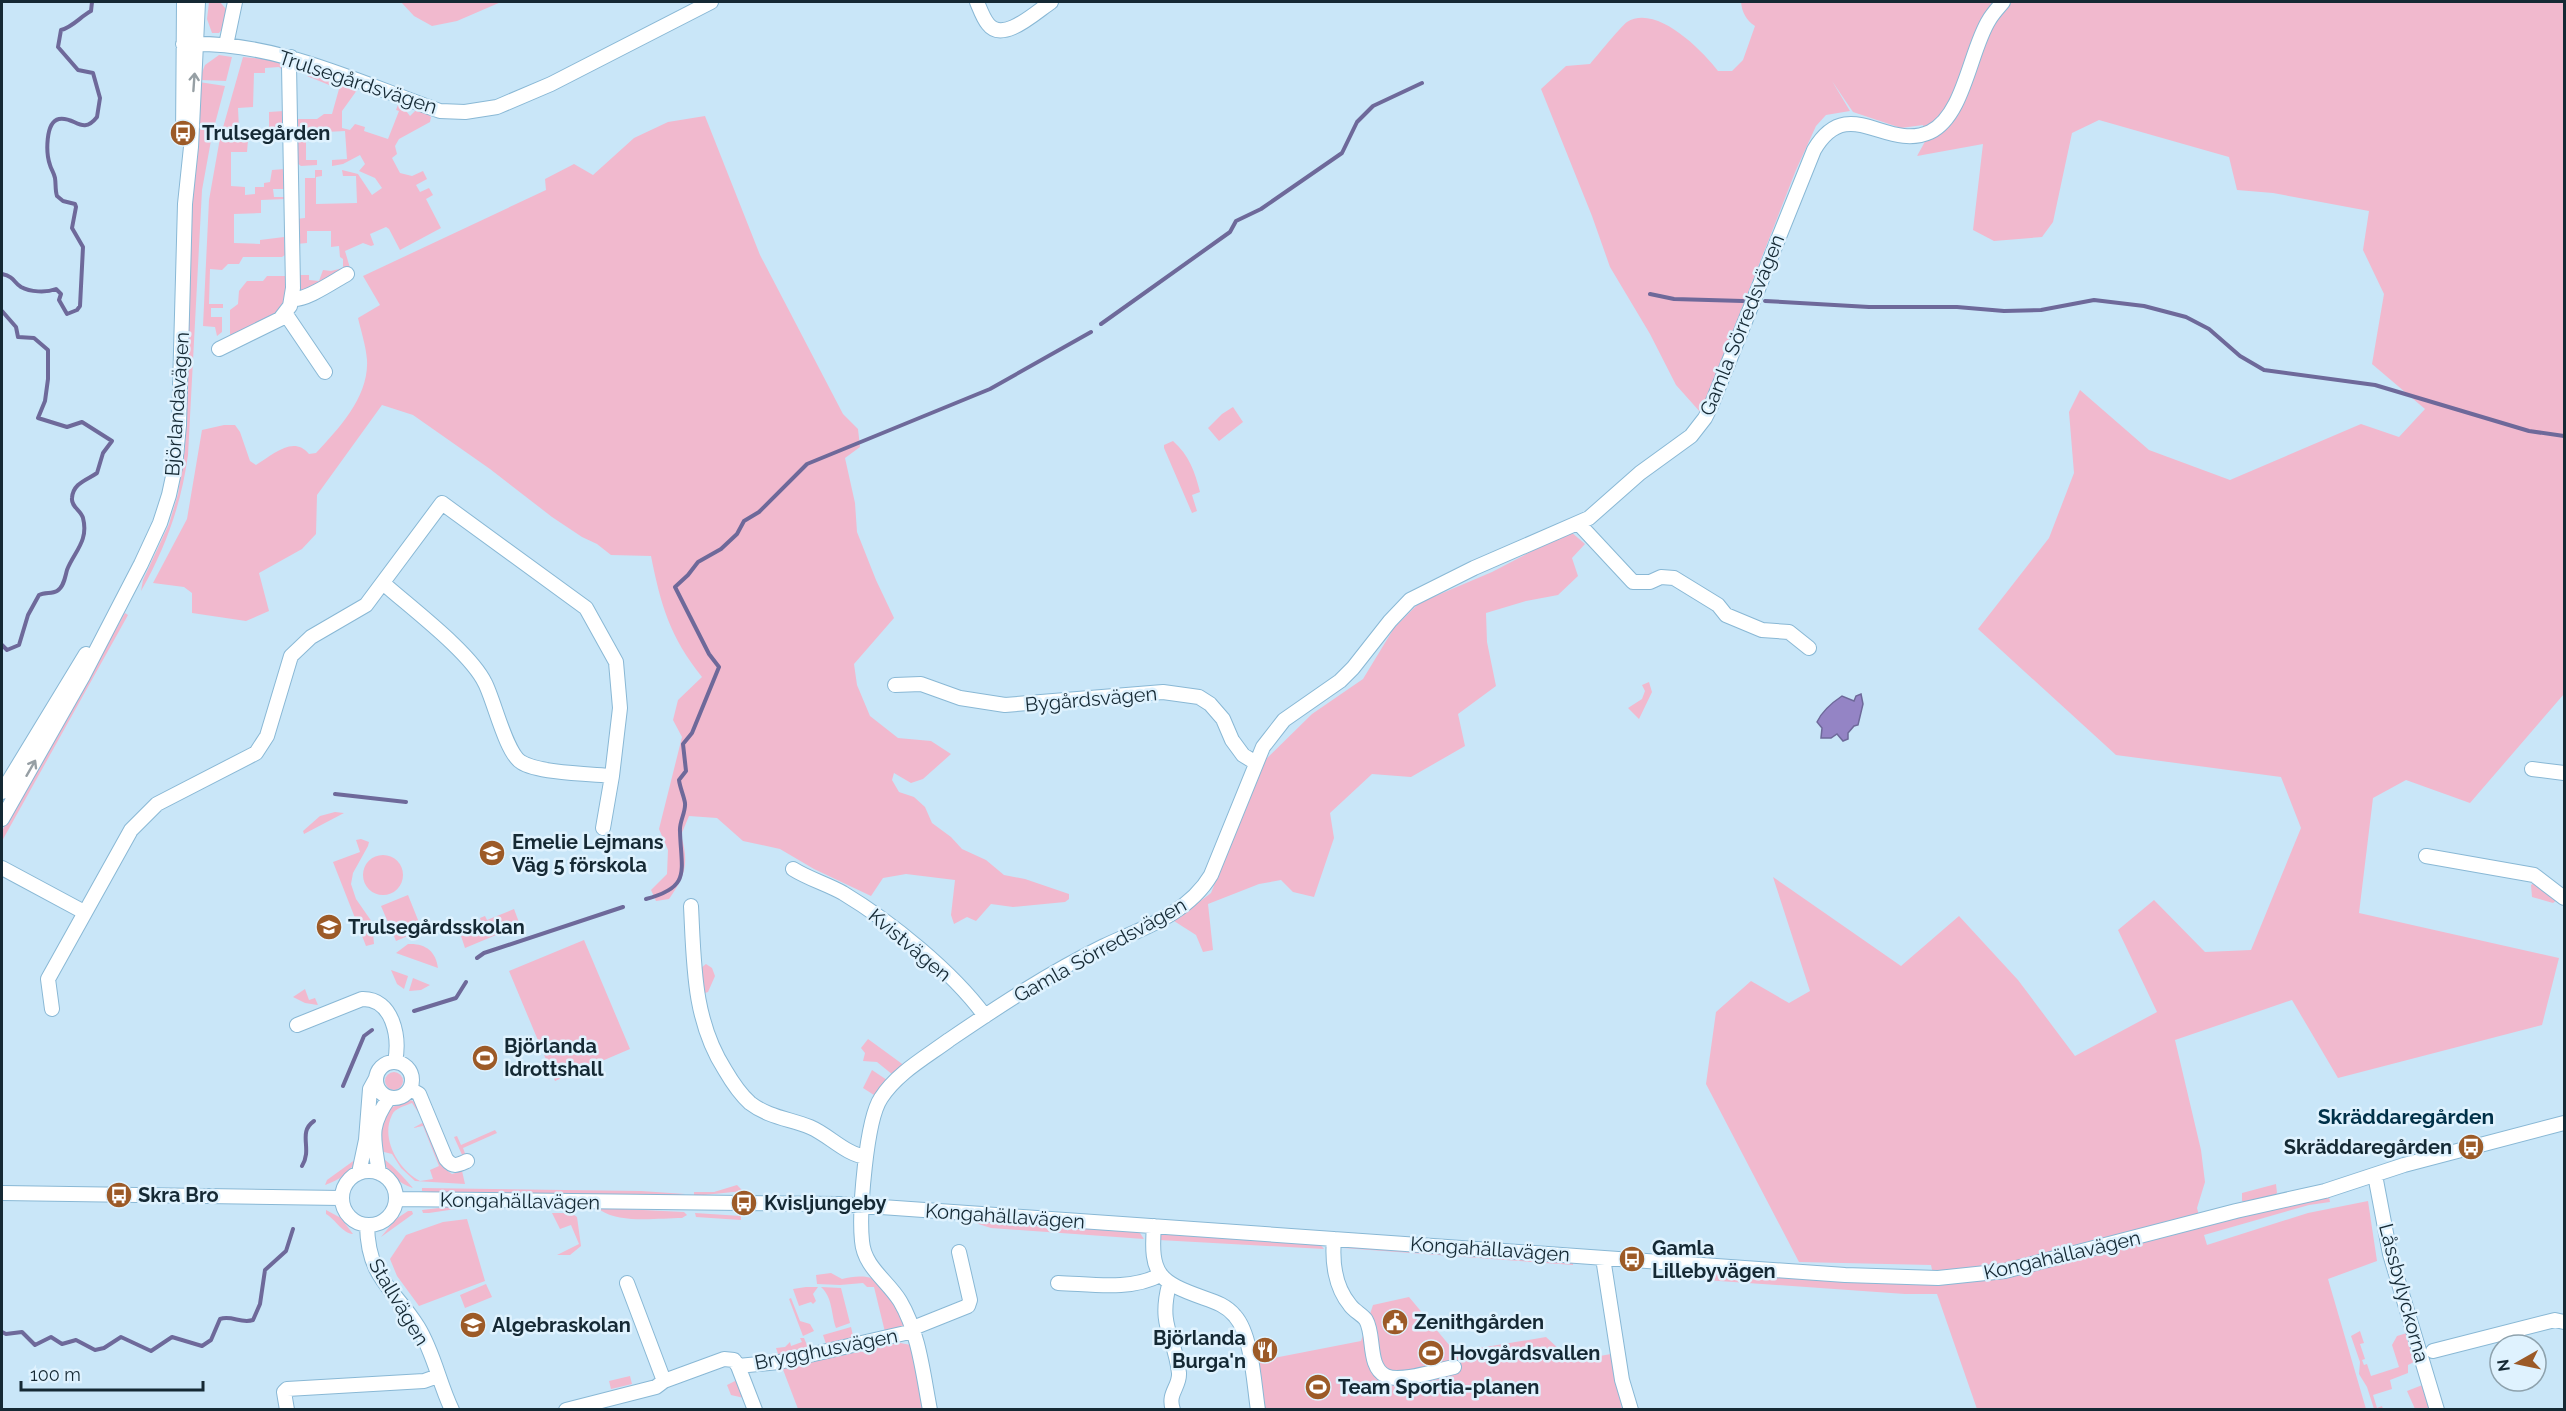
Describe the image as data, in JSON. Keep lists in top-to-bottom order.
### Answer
{
  "streets": {
    "street": [
      "Trulsegårdsvägen",
      "Gamla Sörredsvägen",
      "Björlandavägen",
      "Bygårdsvägen",
      "Kvistvägen",
      "Kongahällavägen",
      "Låssbylyckorna",
      "Stallvägen",
      "Brygghusvägen"
    ]
  },
  "crossings": [
    ["Trulsegårdsvägen", "Björlandavägen"],
    ["Gamla Sörredsvägen", "Bygårdsvägen"],
    ["Gamla Sörredsvägen", "Kvistvägen"],
    ["Gamla Sörredsvägen", "Kongahällavägen"],
    ["Gamla Sörredsvägen", "Brygghusvägen"],
    ["Kongahällavägen", "Låssbylyckorna"],
    ["Kongahällavägen", "Stallvägen"]
  ],
  "districts": ["Skräddaregården"],
  "places": {
    "bus stop": [
      "Trulsegården",
      "Skräddaregården",
      "Skra Bro",
      "Kvisljungeby",
      "Gamla Lillebyvägen"
    ],
    "school or university": ["Emelie Lejmans Väg 5 förskola", "Trulsegårdsskolan", "Algebraskolan"],
    "sports": ["Björlanda Idrottshall", "Hovgårdsvallen", "Team Sportia-planen"],
    "public building": ["Zenithgården"],
    "restaurant": ["Björlanda Burga'n"]
  },
  "scale_bar": "100 m",
  "north": "left"
}
